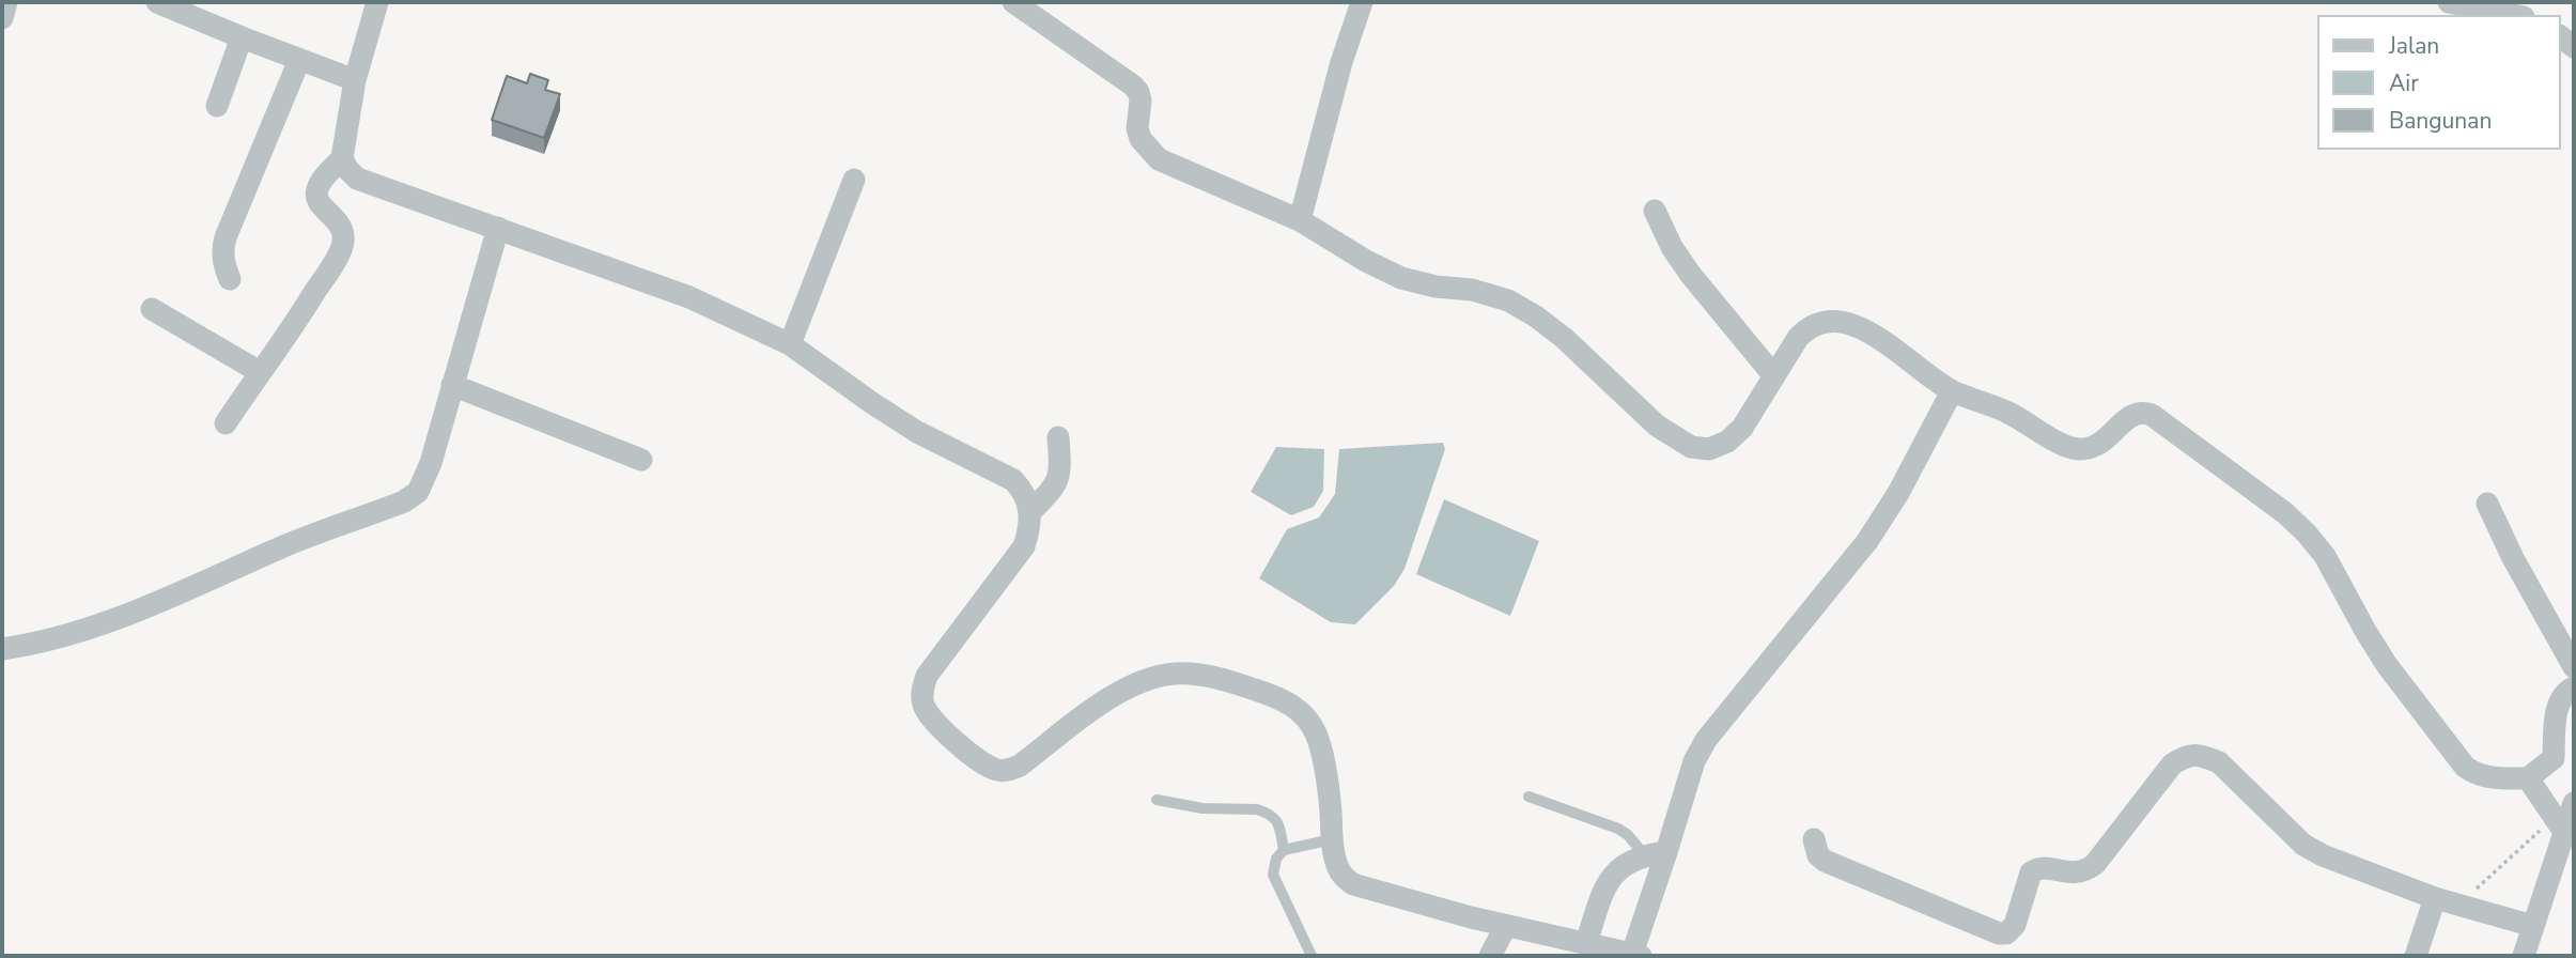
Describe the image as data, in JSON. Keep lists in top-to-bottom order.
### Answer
{
  "legend": ["Jalan", "Air", "Bangunan"]
}
